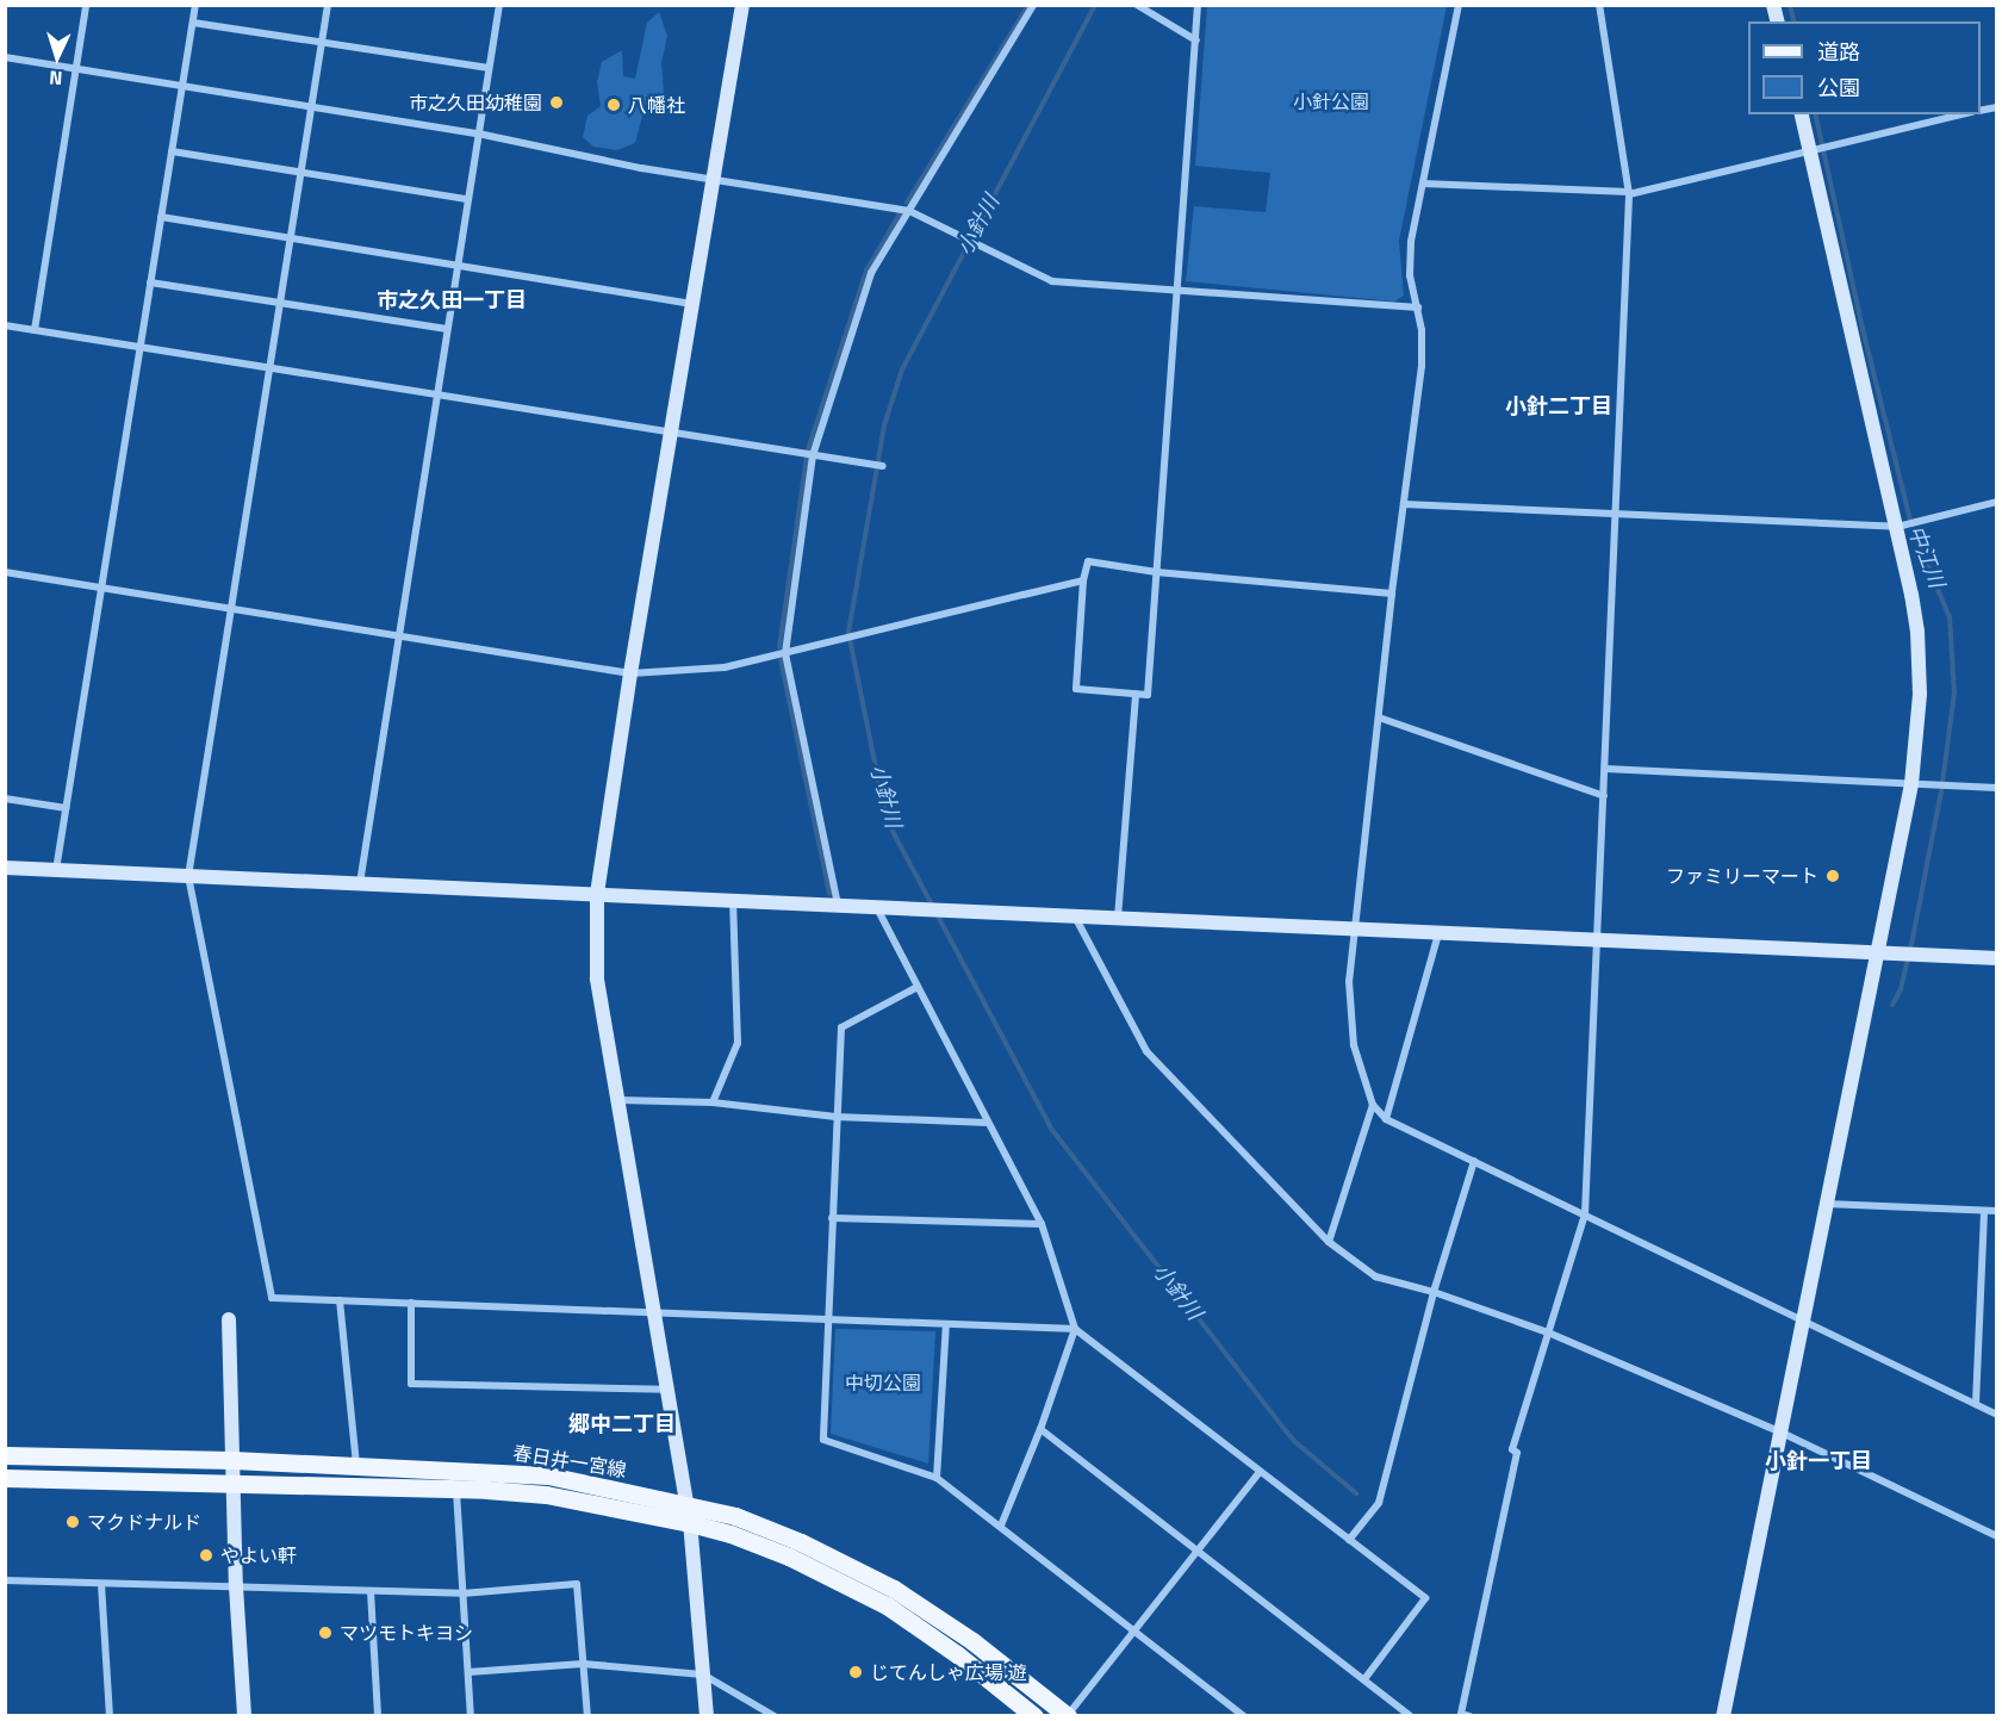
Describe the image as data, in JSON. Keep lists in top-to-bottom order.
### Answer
{
  "streets": {
    "main road": ["春日井一宮線"]
  },
  "districts": [
    "市之久田一丁目",
    "小針二丁目",
    "郷中二丁目",
    "小針一丁目"
  ],
  "water": ["小針川", "中江川"],
  "parks": ["小針公園", "中切公園"],
  "places": [
    "市之久田幼稚園",
    "八幡社",
    "ファミリーマート",
    "マクドナルド",
    "やよい軒",
    "マツモトキヨシ",
    "じてんしゃ広場 遊"
  ],
  "legend": ["道路", "公園"],
  "north": "bottom"
}
